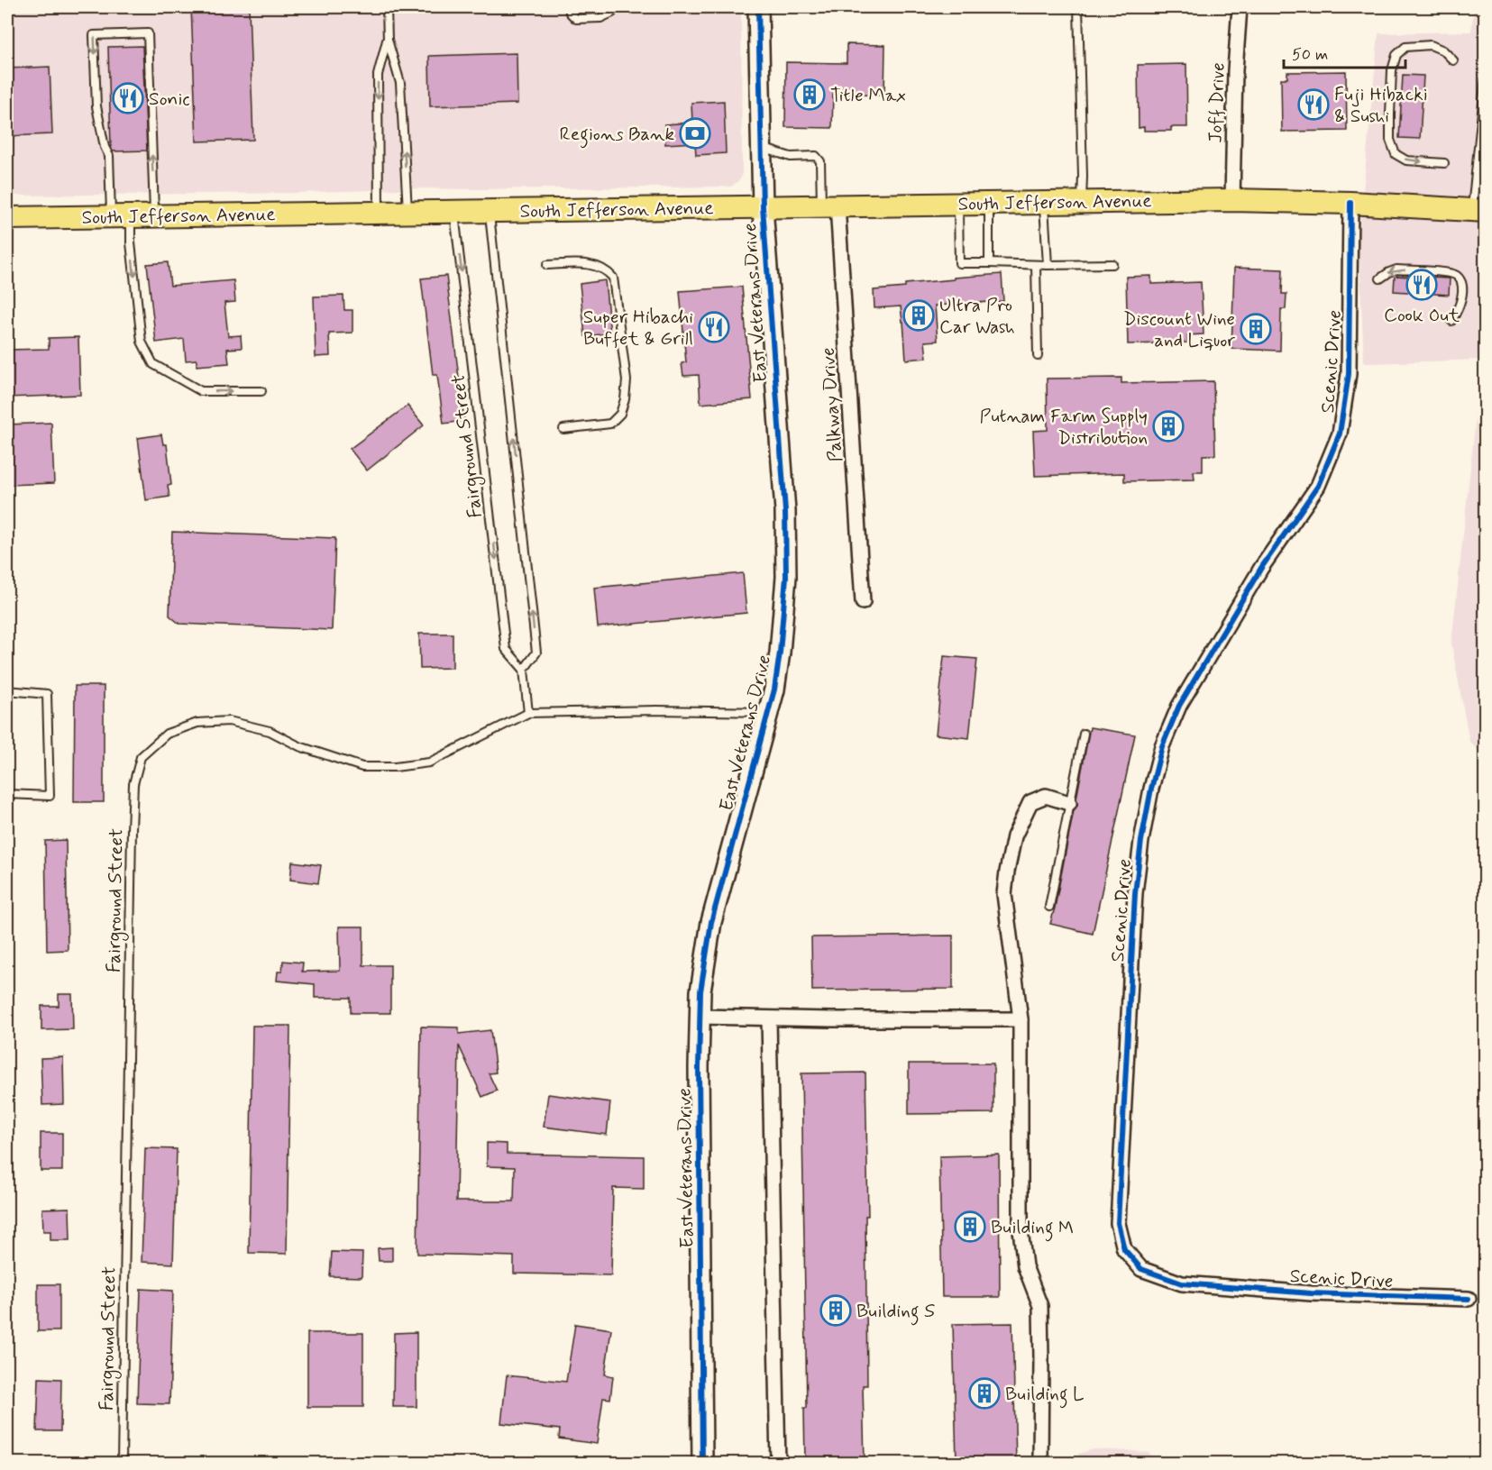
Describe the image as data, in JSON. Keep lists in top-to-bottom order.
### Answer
{
  "streets": {
    "main road": ["South Jefferson Avenue"],
    "street": [
      "Joff Drive",
      "East Veterans Drive",
      "Scenic Drive",
      "Palkway Drive"
    ],
    "lane": ["Fairground Street"]
  },
  "crossings": [
    ["Joff Drive", "South Jefferson Avenue"],
    ["South Jefferson Avenue", "East Veterans Drive"],
    ["South Jefferson Avenue", "Scenic Drive"],
    ["South Jefferson Avenue", "Palkway Drive"],
    ["South Jefferson Avenue", "Fairground Street"],
    ["East Veterans Drive", "Fairground Street"]
  ],
  "places": {
    "building": [
      "Title Max",
      "Ultra Pro Car Wash",
      "Discount Wine and Liquor",
      "Putnam Farm Supply Distribution",
      "Building M",
      "Building S",
      "Building L"
    ],
    "restaurant": [
      "Sonic",
      "Fuji Hibacki & Sushi",
      "Cook Out",
      "Super Hibachi Buffet & Grill"
    ],
    "bank": ["Regions Bank"]
  },
  "scale_bar": "50 m"
}
